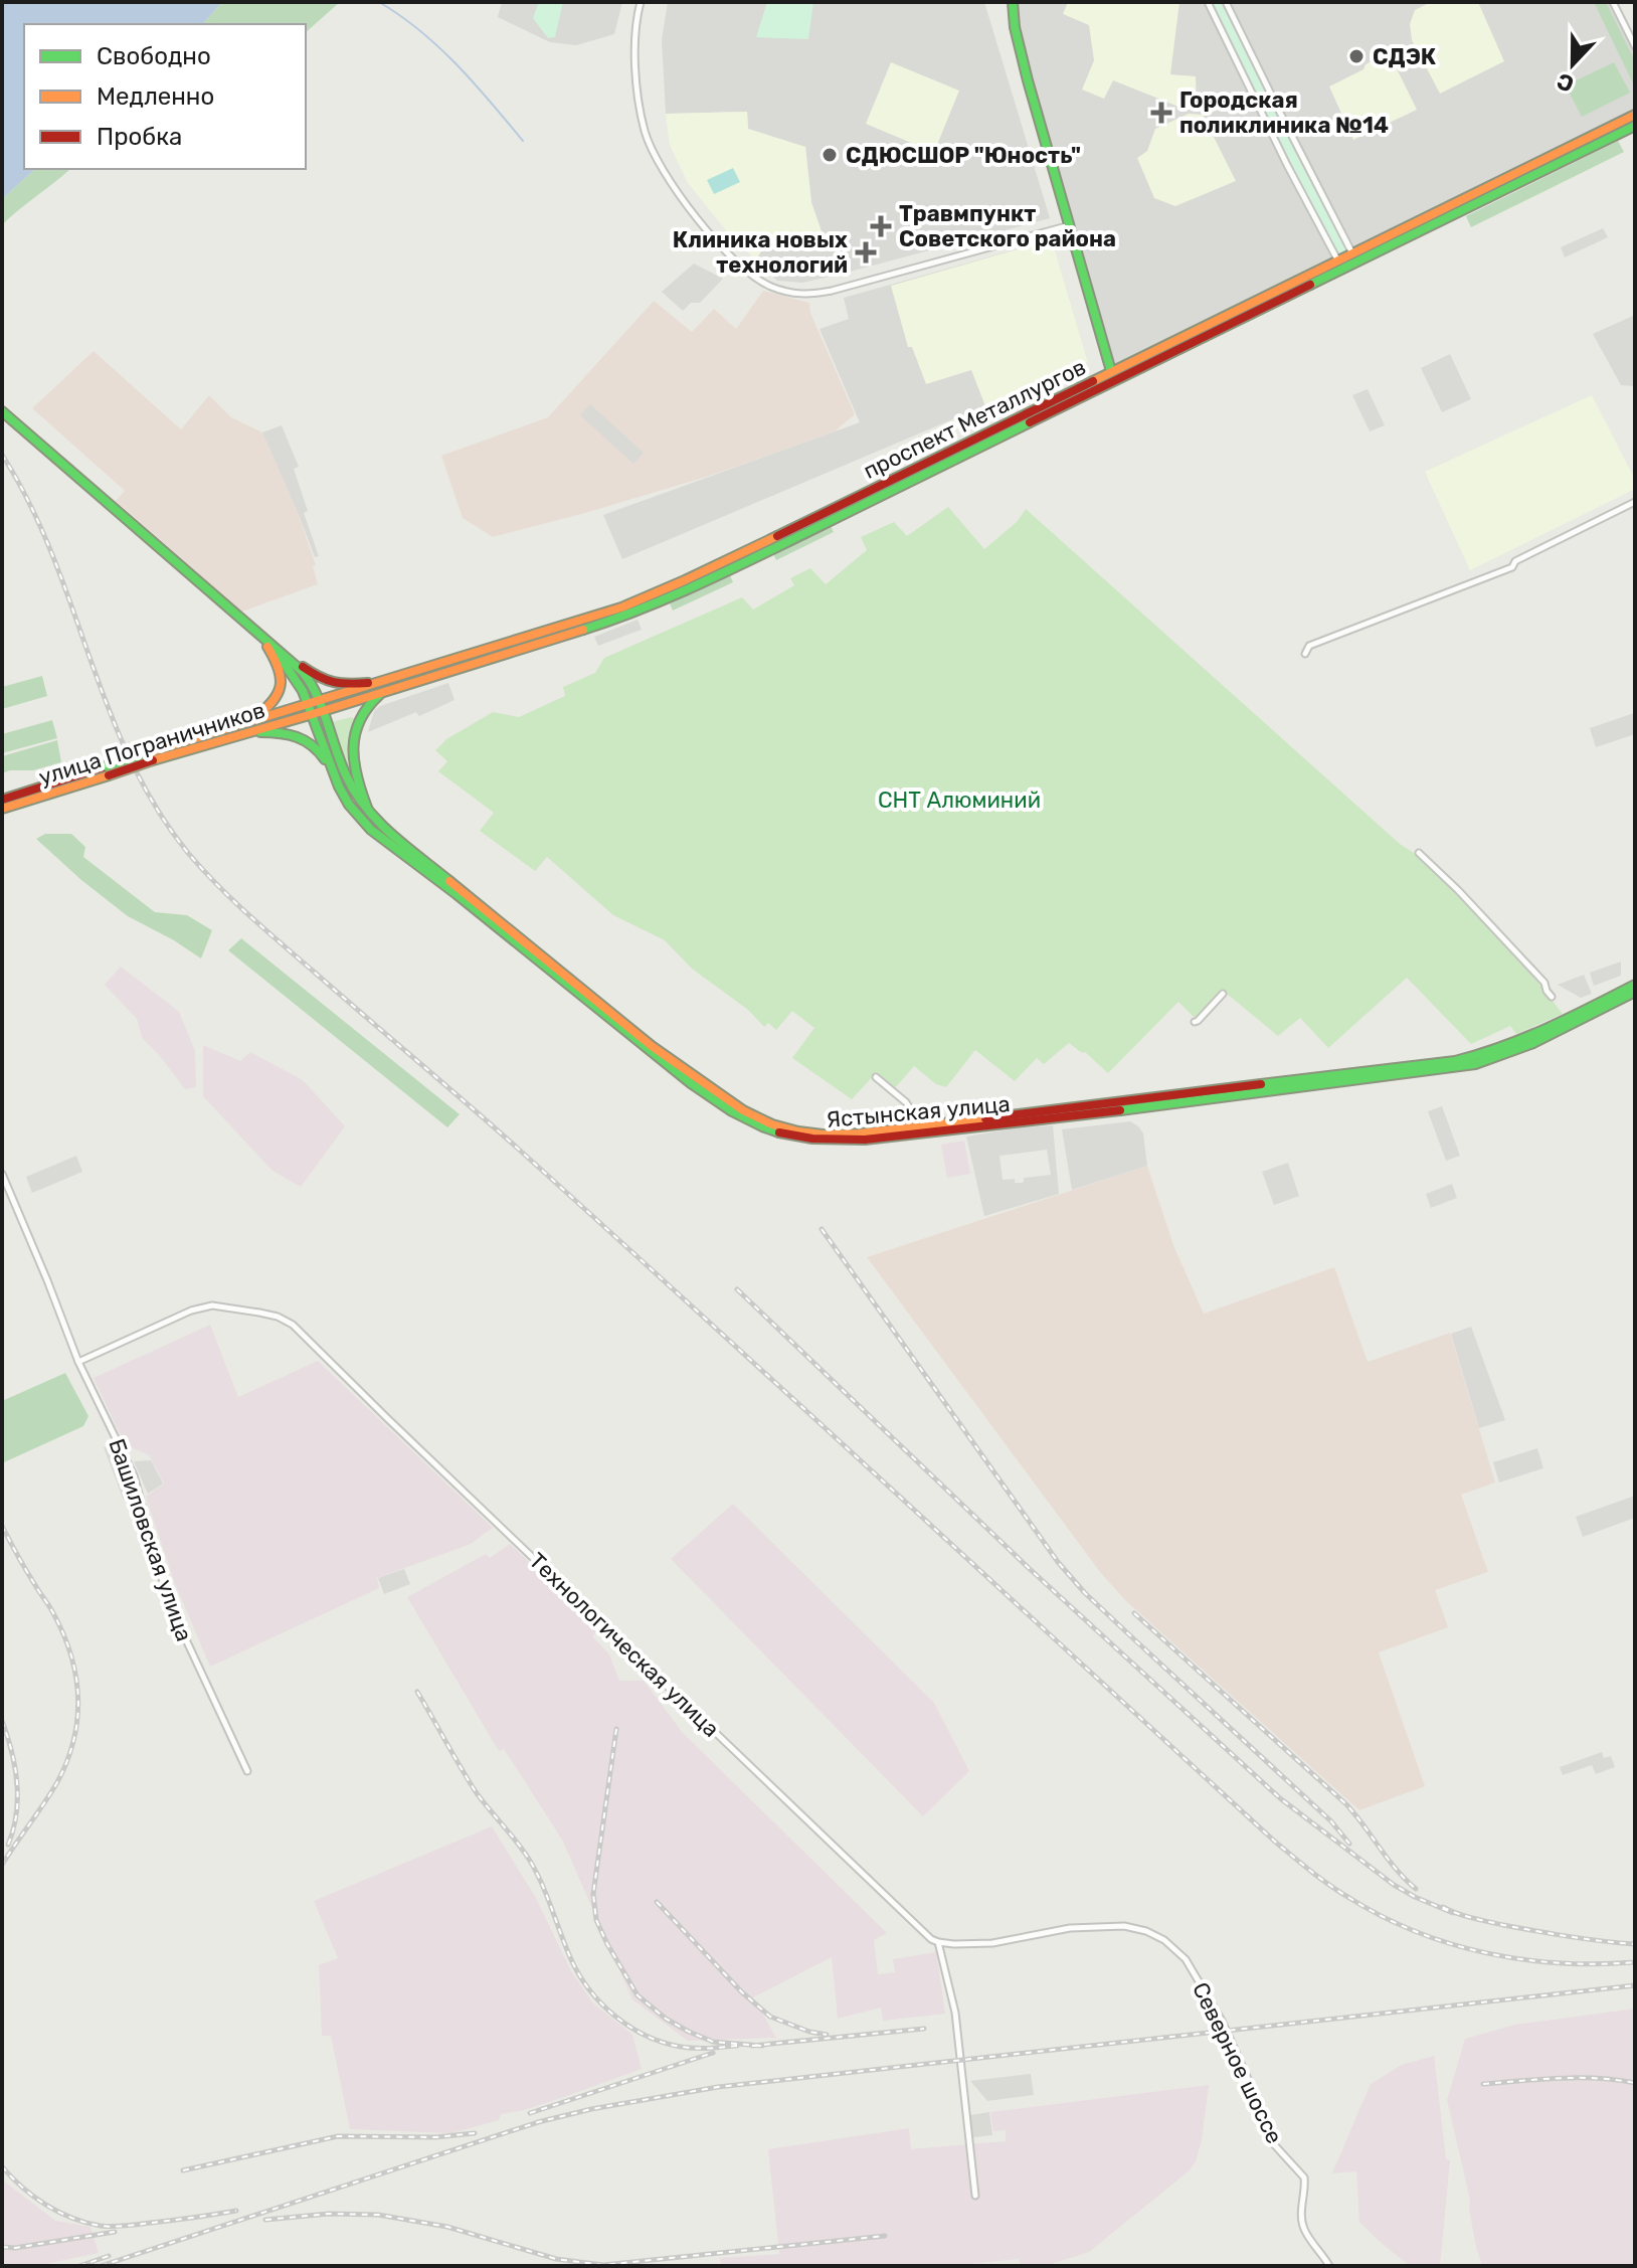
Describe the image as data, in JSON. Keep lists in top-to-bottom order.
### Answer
{
  "streets": {
    "main road": ["проспект Металлургов", "улица Пограничников", "Ястынская улица"],
    "street": ["Башиловская улица", "Технологическая улица", "Северное шоссе"]
  },
  "crossings": [
    ["проспект Металлургов", "улица Пограничников"],
    ["проспект Металлургов", "Ястынская улица"],
    ["улица Пограничников", "Ястынская улица"],
    ["Башиловская улица", "Технологическая улица"],
    ["Технологическая улица", "Северное шоссе"]
  ],
  "parks": ["СНТ Алюминий"],
  "places": {
    "other": ["СДЭК", "СДЮСШОР \"Юность\""],
    "health": ["Городская поликлиника №14", "Травмпункт Советского района", "Клиника новых технологий"]
  },
  "legend": ["Свободно", "Медленно", "Пробка"],
  "north": "bottom"
}
